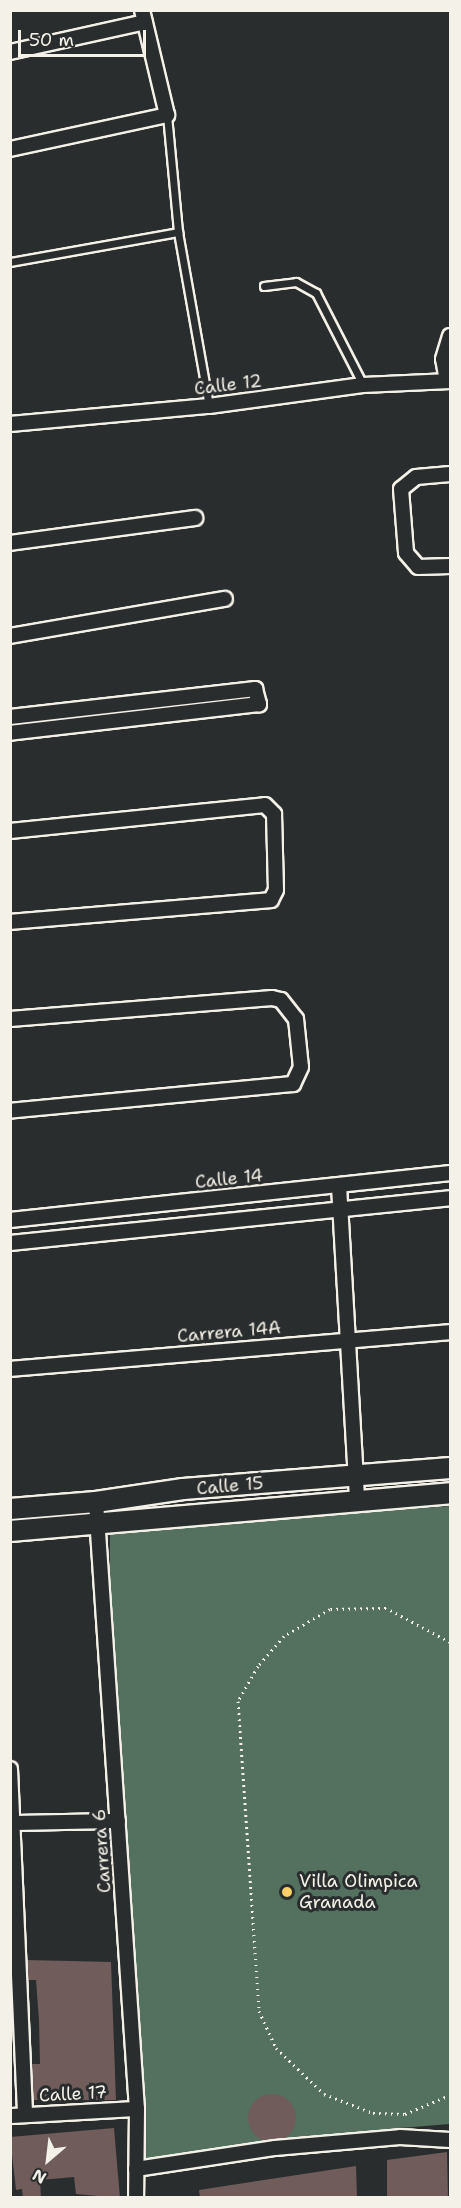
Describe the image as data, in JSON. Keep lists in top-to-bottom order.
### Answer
{
  "streets": {
    "street": [
      "Calle 12",
      "Calle 14",
      "Carrera 14A",
      "Calle 15",
      "Carrera 6",
      "Calle 17"
    ]
  },
  "crossings": [
    ["Calle 15", "Carrera 6"],
    ["Carrera 6", "Calle 17"]
  ],
  "places": ["Villa Olimpica Granada"],
  "scale_bar": "50 m",
  "north": "bottom left"
}
